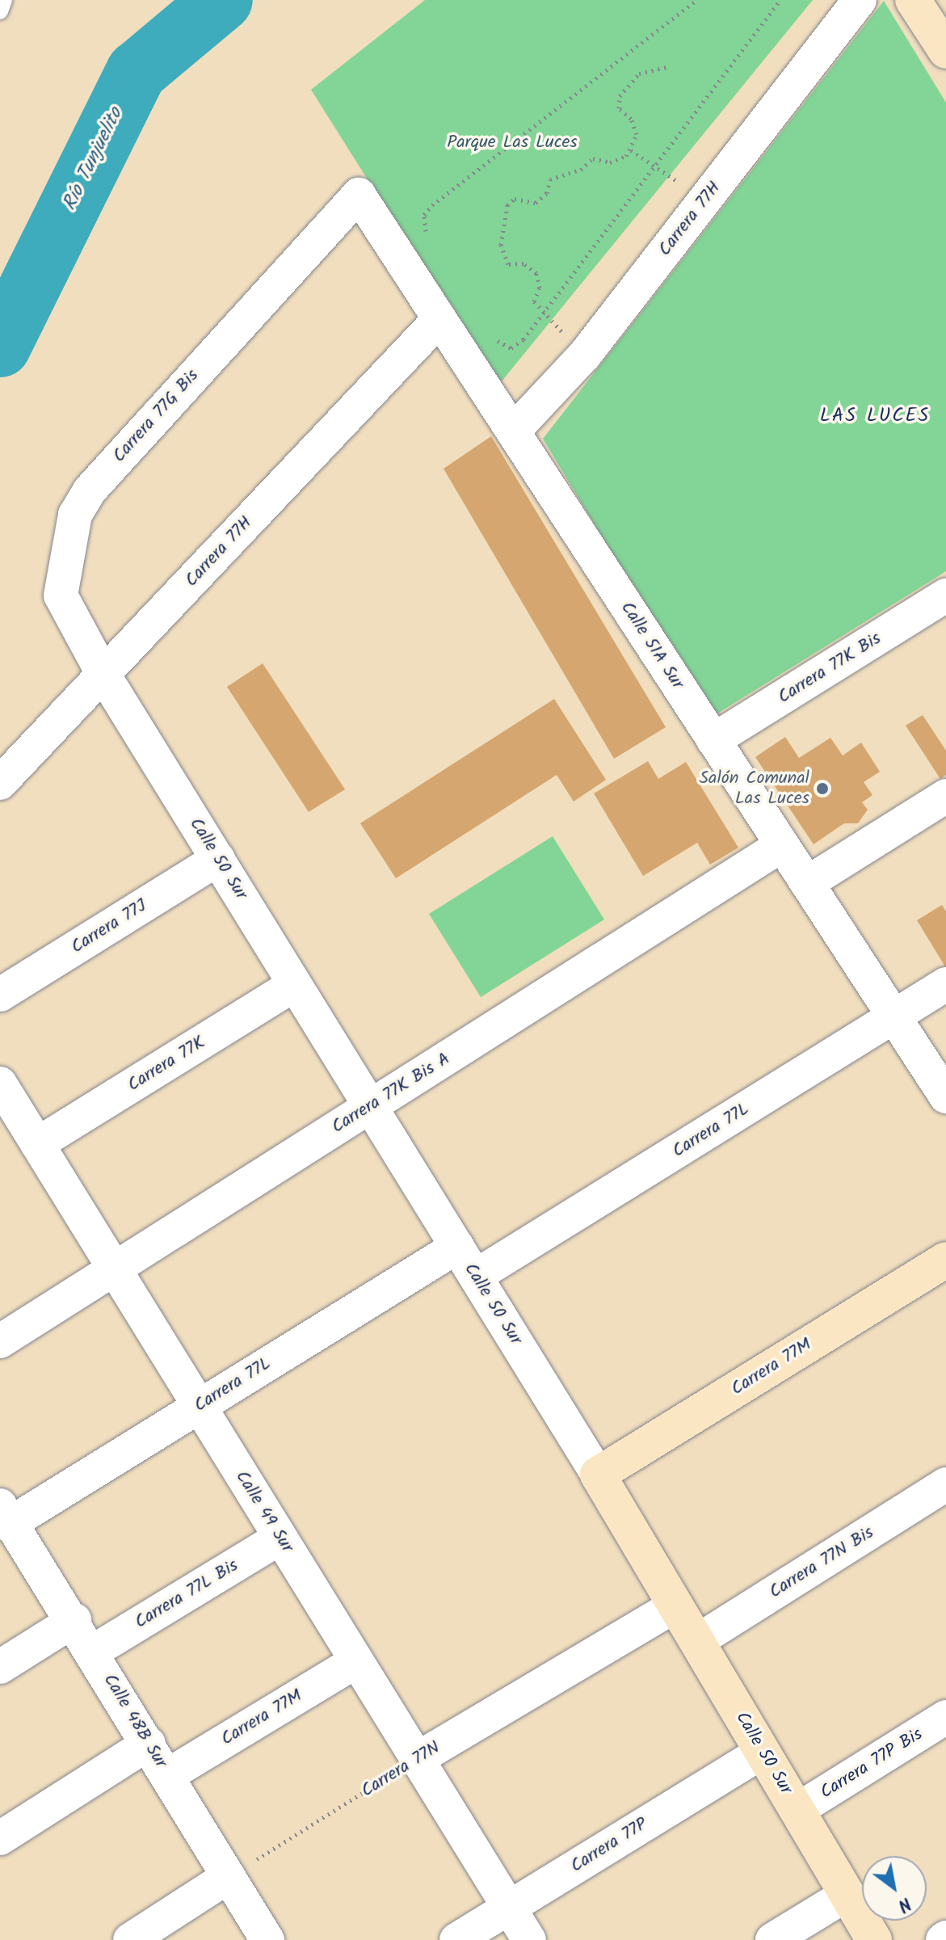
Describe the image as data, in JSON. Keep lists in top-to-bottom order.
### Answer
{
  "streets": {
    "street": [
      "Carrera 77H",
      "Carrera 77G Bis",
      "Calle 51A Sur",
      "Carrera 77K Bis",
      "Calle 50 Sur",
      "Carrera 77J",
      "Carrera 77K",
      "Carrera 77K Bis A",
      "Carrera 77L",
      "Carrera 77M",
      "Calle 49 Sur",
      "Carrera 77N Bis",
      "Carrera 77L Bis",
      "Calle 48B Sur",
      "Carrera 77P Bis",
      "Carrera 77N",
      "Carrera 77P"
    ]
  },
  "crossings": [
    ["Carrera 77H", "Carrera 77G Bis"],
    ["Carrera 77H", "Calle 51A Sur"],
    ["Carrera 77H", "Calle 50 Sur"],
    ["Carrera 77G Bis", "Calle 51A Sur"],
    ["Carrera 77G Bis", "Calle 50 Sur"],
    ["Calle 51A Sur", "Carrera 77K Bis"],
    ["Calle 51A Sur", "Carrera 77K Bis A"],
    ["Calle 51A Sur", "Carrera 77L"],
    ["Calle 50 Sur", "Carrera 77J"],
    ["Calle 50 Sur", "Carrera 77K"],
    ["Calle 50 Sur", "Carrera 77K Bis A"],
    ["Calle 50 Sur", "Carrera 77L"],
    ["Calle 50 Sur", "Carrera 77M"],
    ["Calle 50 Sur", "Carrera 77N Bis"],
    ["Calle 50 Sur", "Carrera 77P Bis"],
    ["Calle 50 Sur", "Carrera 77N"],
    ["Calle 50 Sur", "Carrera 77P"],
    ["Carrera 77K", "Calle 49 Sur"],
    ["Carrera 77K Bis A", "Calle 49 Sur"],
    ["Carrera 77L", "Calle 49 Sur"],
    ["Carrera 77L", "Calle 48B Sur"],
    ["Carrera 77M", "Calle 49 Sur"],
    ["Carrera 77M", "Calle 48B Sur"],
    ["Calle 49 Sur", "Carrera 77L Bis"],
    ["Calle 49 Sur", "Carrera 77N"],
    ["Calle 49 Sur", "Carrera 77P"],
    ["Carrera 77L Bis", "Calle 48B Sur"],
    ["Calle 48B Sur", "Carrera 77N"]
  ],
  "districts": ["LAS LUCES"],
  "water": ["Río Tunjuelito"],
  "parks": ["Parque Las Luces"],
  "places": ["Salón Comunal Las Luces"],
  "north": "bottom right"
}
